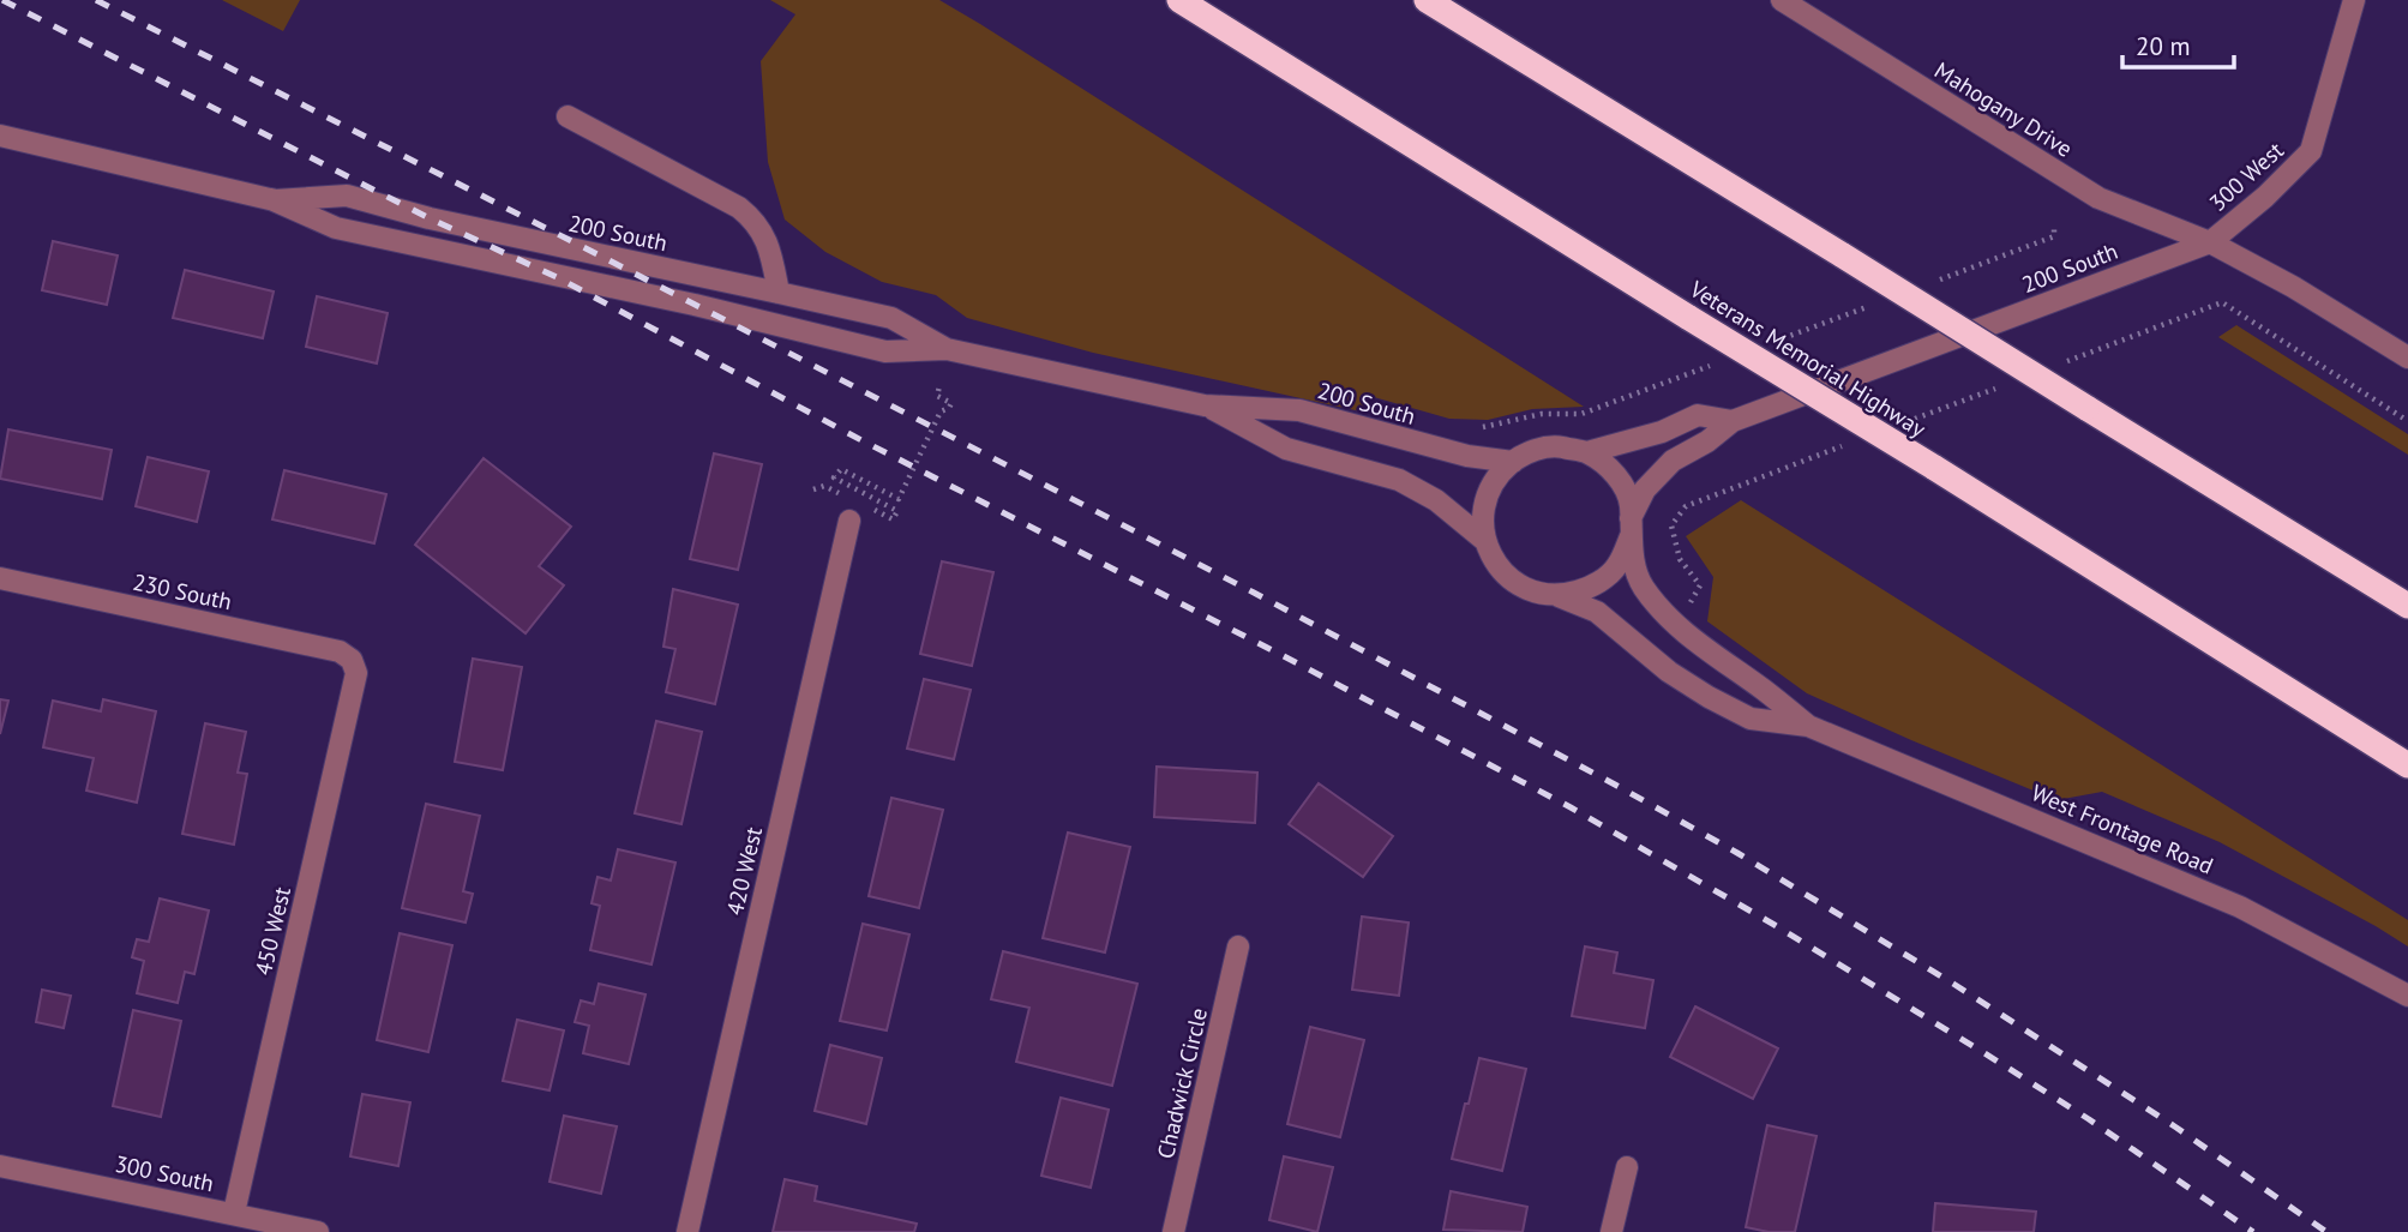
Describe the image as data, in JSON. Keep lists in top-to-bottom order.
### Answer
{
  "streets": {
    "highway": ["Veterans Memorial Highway"],
    "street": [
      "Mahogany Drive",
      "300 West",
      "200 South",
      "230 South",
      "West Frontage Road",
      "420 West",
      "450 West",
      "Chadwick Circle",
      "300 South"
    ]
  },
  "crossings": [
    ["Mahogany Drive", "300 West"],
    ["Mahogany Drive", "200 South"],
    ["300 West", "200 South"],
    ["200 South", "West Frontage Road"],
    ["230 South", "450 West"],
    ["450 West", "300 South"]
  ],
  "scale_bar": "20 m"
}
